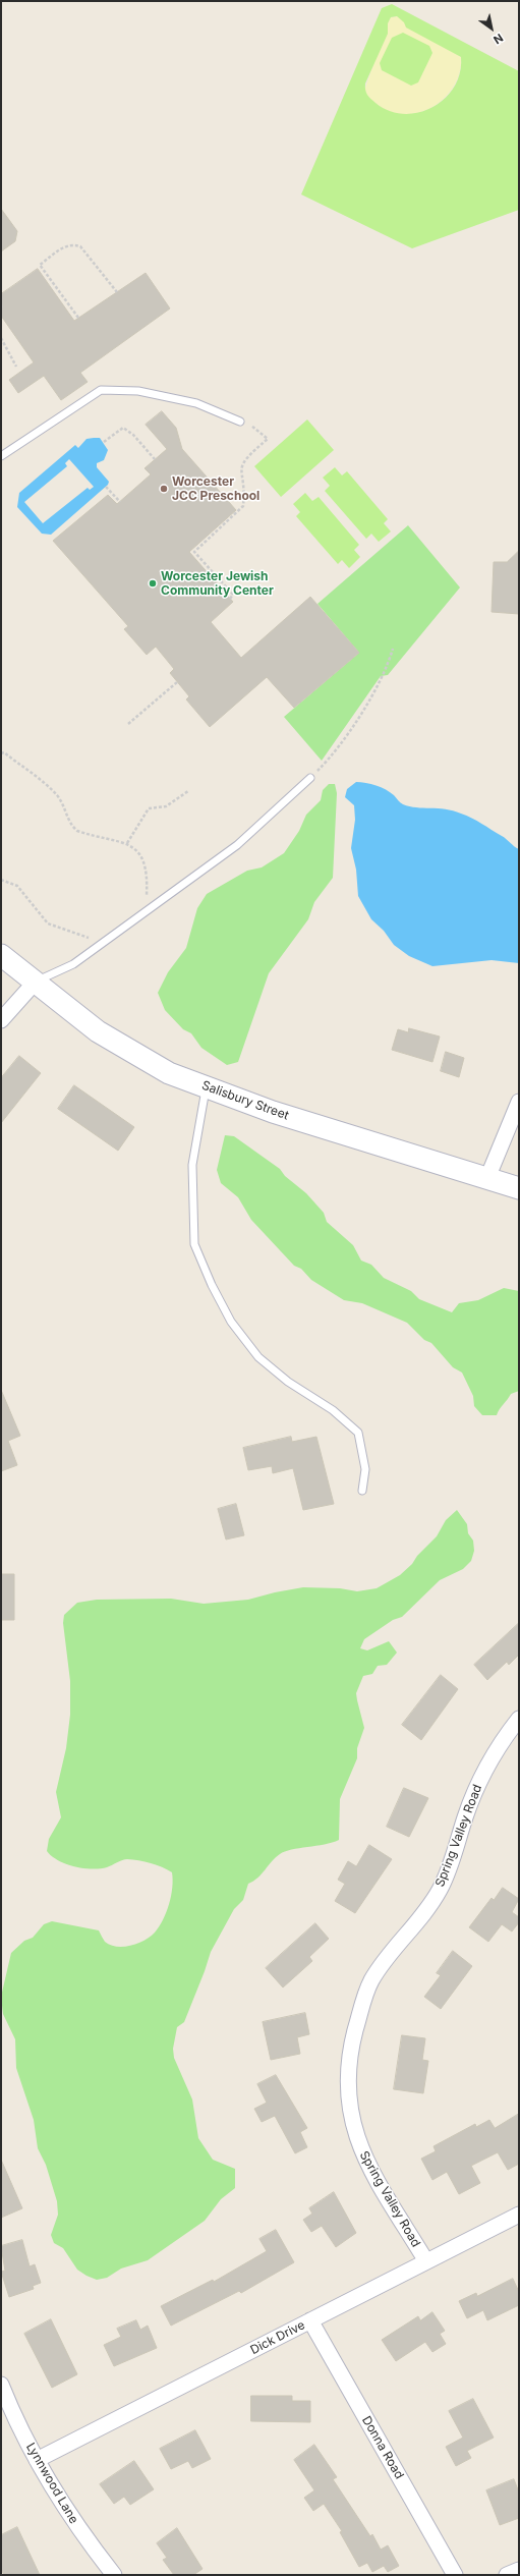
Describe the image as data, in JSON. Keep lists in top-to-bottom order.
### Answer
{
  "streets": {
    "main road": ["Salisbury Street"],
    "street": [
      "Spring Valley Road",
      "Dick Drive",
      "Donna Road",
      "Lynnwood Lane"
    ]
  },
  "crossings": [
    ["Spring Valley Road", "Dick Drive"],
    ["Dick Drive", "Donna Road"],
    ["Dick Drive", "Lynnwood Lane"]
  ],
  "places": ["Worcester JCC Preschool", "Worcester Jewish Community Center"],
  "north": "bottom right"
}
